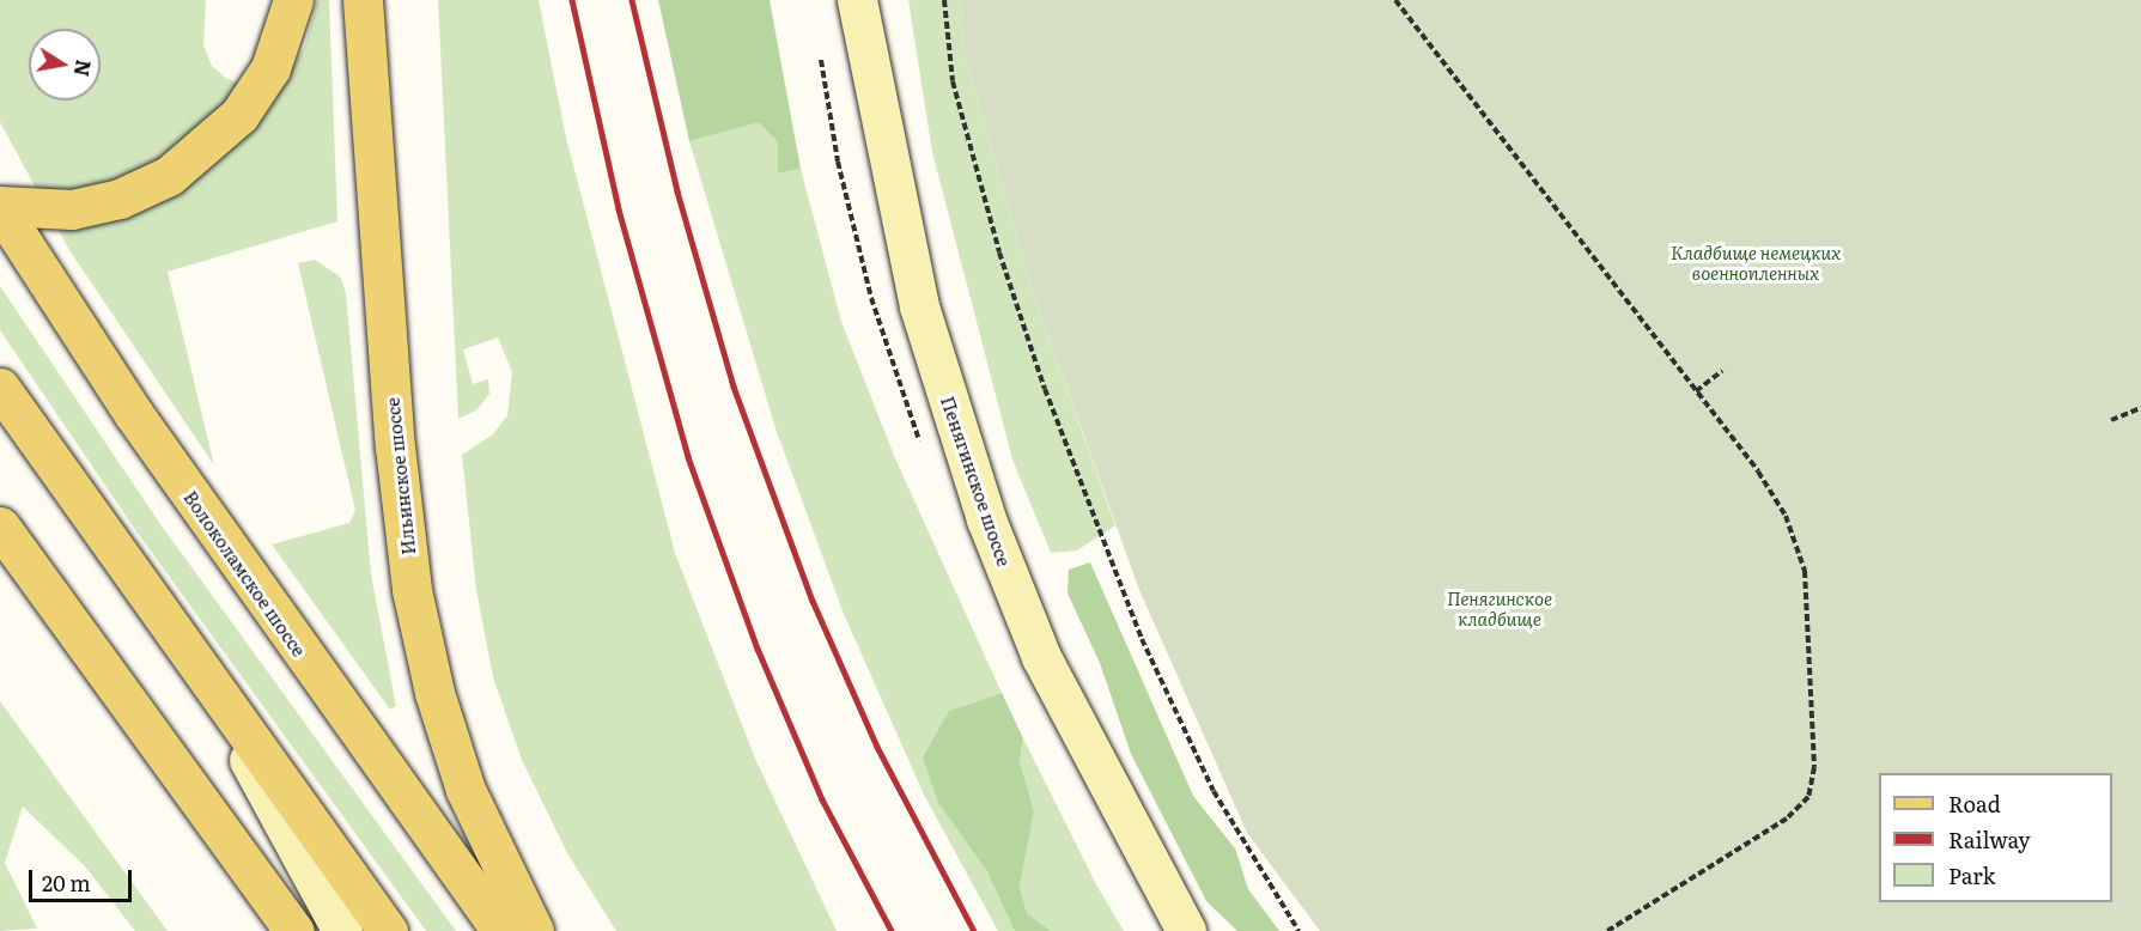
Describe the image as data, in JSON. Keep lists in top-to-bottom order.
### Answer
{
  "streets": {
    "main road": ["Ильинское шоссе", "Пенягинское шоссе", "Волоколамское шоссе"]
  },
  "parks": ["Кладбище немецких военнопленных", "Пенягинское кладбище"],
  "legend": ["Road", "Railway", "Park"],
  "scale_bar": "20 m",
  "north": "right"
}
